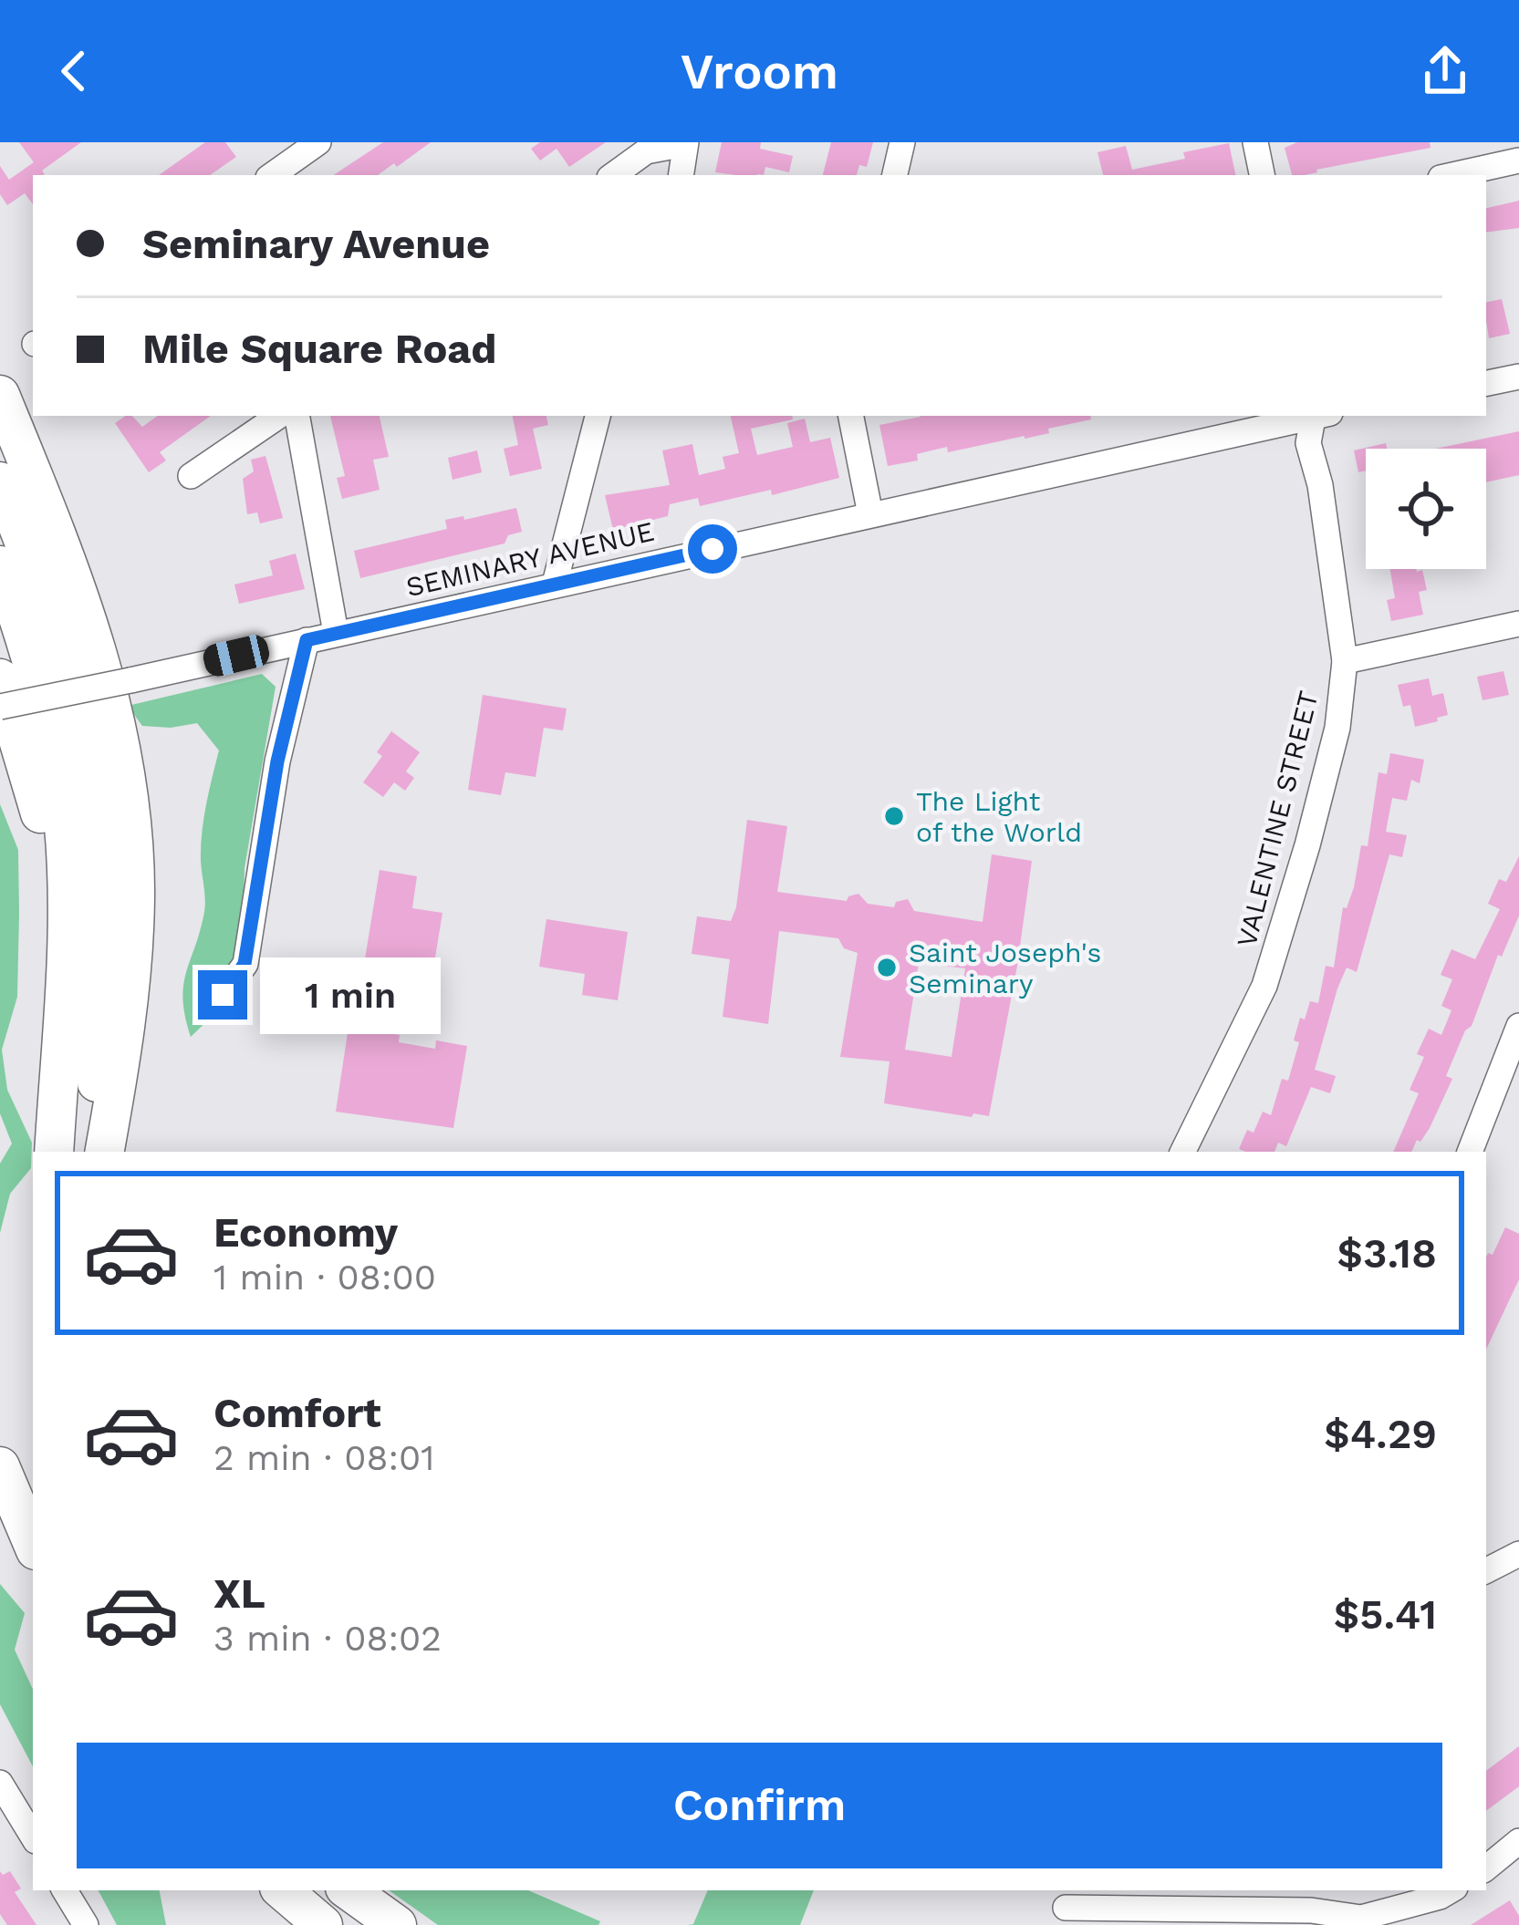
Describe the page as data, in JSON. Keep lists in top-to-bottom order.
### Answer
{
  "streets": {
    "street": ["SEMINARY AVENUE", "VALENTINE STREET"]
  },
  "places": ["The Light of the World", "Saint Joseph's Seminary"],
  "page": {
    "header": "Vroom",
    "banner": ["Seminary Avenue", "Mile Square Road"],
    "bubble": "1 min",
    "list": [
      {
        "name": "Economy",
        "note": "1 min · 08:00",
        "value": "$3.18"
      },
      {
        "name": "Comfort",
        "note": "2 min · 08:01",
        "value": "$4.29"
      },
      {
        "name": "XL",
        "note": "3 min · 08:02",
        "value": "$5.41"
      }
    ],
    "buttons": "Confirm"
  }
}
